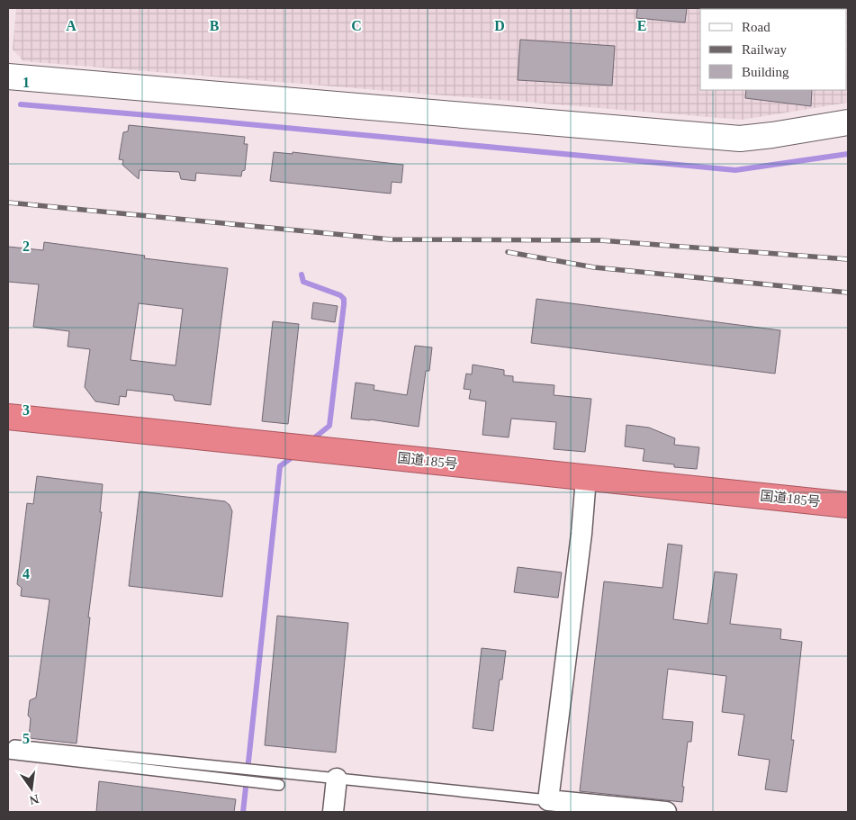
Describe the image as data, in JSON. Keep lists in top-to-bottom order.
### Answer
{
  "streets": {
    "highway": ["国道185号"]
  },
  "legend": ["Road", "Railway", "Building"],
  "north": "bottom",
  "grid": {
    "columns": [
      "A",
      "B",
      "C",
      "D",
      "E"
    ],
    "rows": [
      "1",
      "2",
      "3",
      "4",
      "5"
    ]
  }
}
